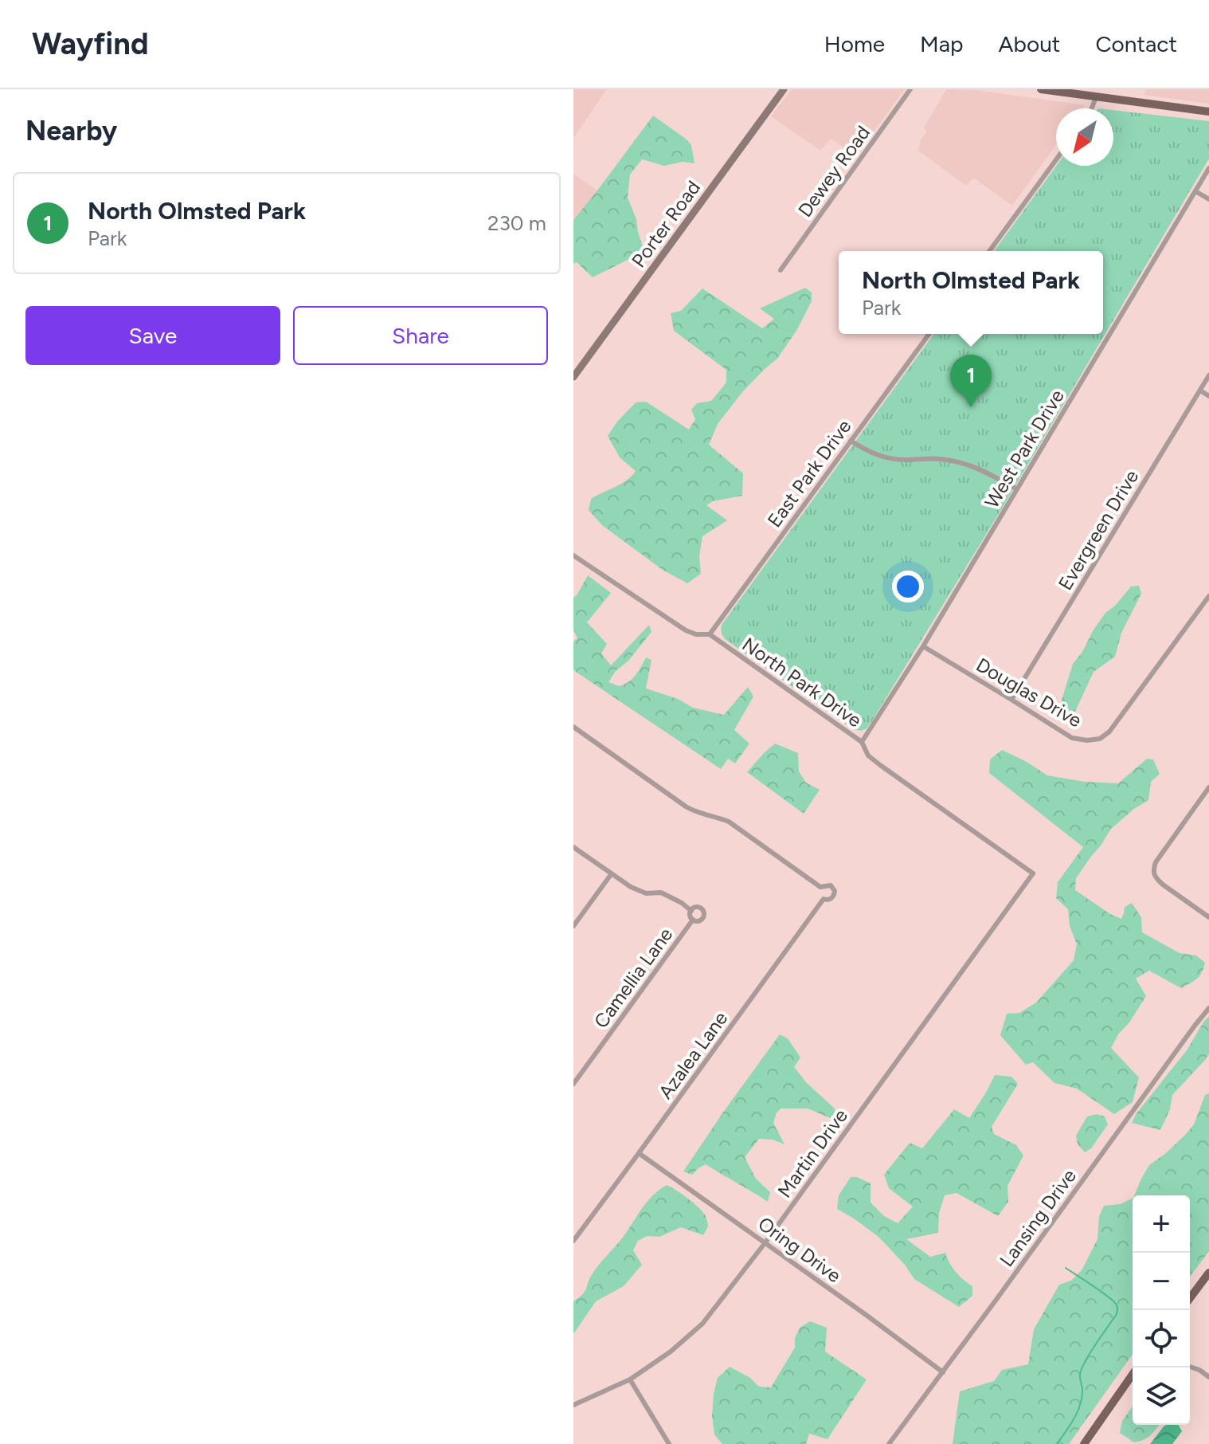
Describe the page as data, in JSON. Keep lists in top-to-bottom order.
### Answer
{
  "streets": {
    "main road": ["Porter Road"],
    "street": [
      "Dewey Road",
      "West Park Drive",
      "East Park Drive",
      "Evergreen Drive",
      "North Park Drive",
      "Douglas Drive",
      "Camellia Lane",
      "Azalea Lane",
      "Martin Drive",
      "Lansing Drive",
      "Oring Drive"
    ]
  },
  "crossings": [
    ["West Park Drive", "North Park Drive"],
    ["West Park Drive", "Douglas Drive"],
    ["East Park Drive", "North Park Drive"],
    ["Evergreen Drive", "Douglas Drive"],
    ["North Park Drive", "Martin Drive"],
    ["Azalea Lane", "Oring Drive"],
    ["Martin Drive", "Oring Drive"],
    ["Lansing Drive", "Oring Drive"]
  ],
  "north": "bottom left",
  "page": {
    "header": "Wayfind",
    "nav": [
      "Home",
      "Map",
      "About",
      "Contact"
    ],
    "heading": "Nearby",
    "list": [
      {
        "mark": "1",
        "name": "North Olmsted Park",
        "note": "Park",
        "value": "230 m"
      }
    ],
    "popup": ["North Olmsted Park", "Park"],
    "buttons": ["Save", "Share"],
    "pins": "1",
    "map_buttons": ["+", "−"]
  }
}
